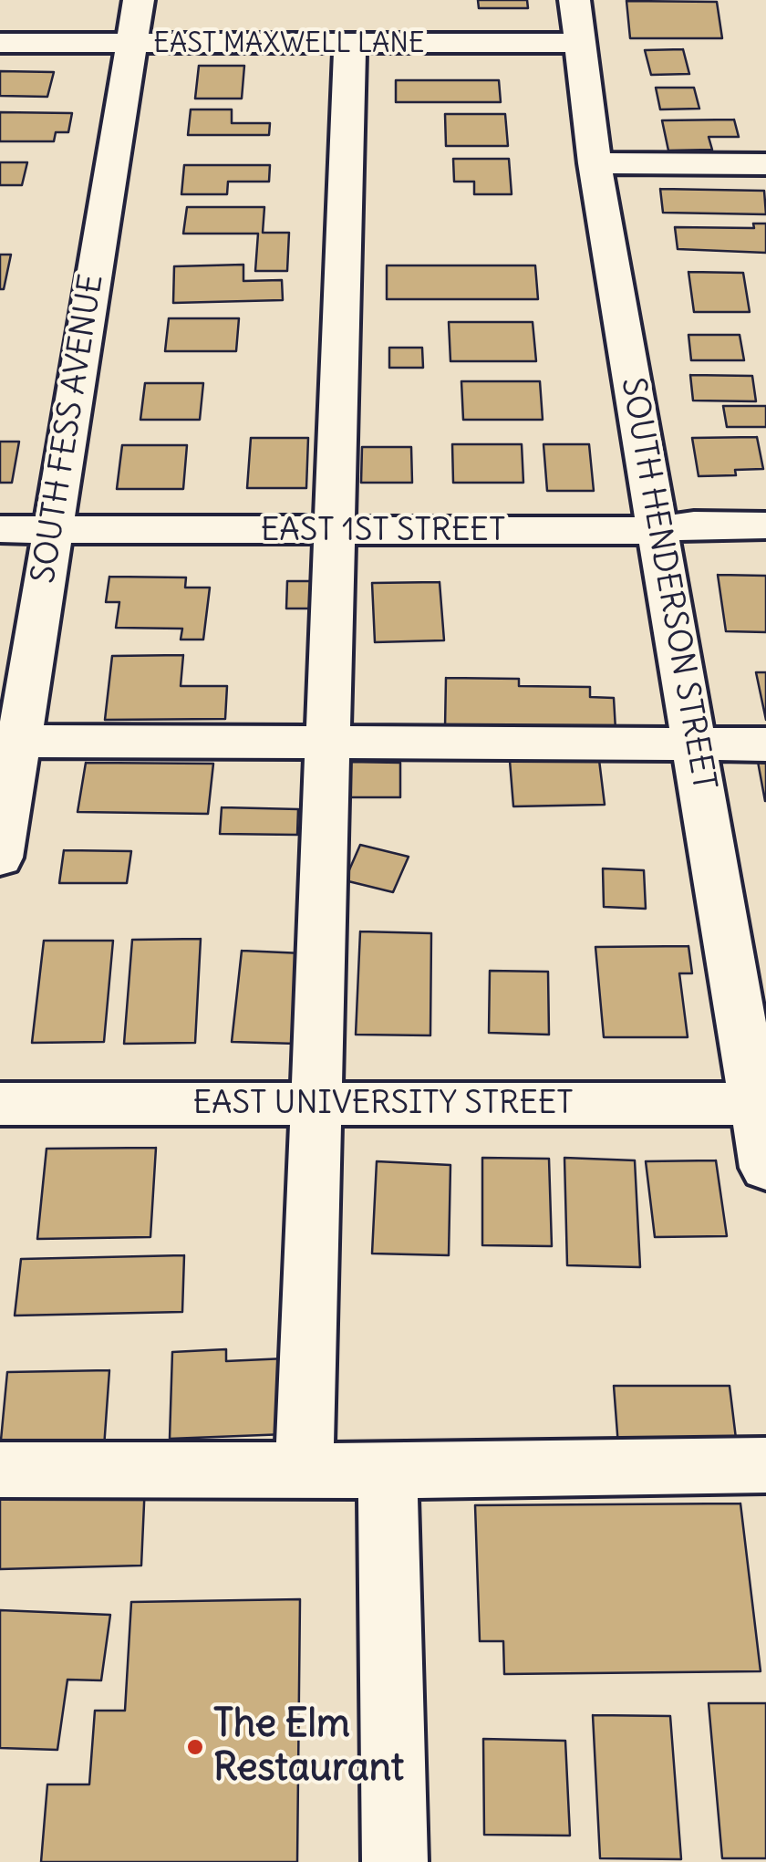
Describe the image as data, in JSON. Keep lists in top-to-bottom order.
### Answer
{
  "streets": {
    "street": [
      "EAST MAXWELL LANE",
      "SOUTH FESS AVENUE",
      "EAST 1ST STREET",
      "SOUTH HENDERSON STREET",
      "EAST UNIVERSITY STREET"
    ]
  },
  "crossings": [
    ["EAST MAXWELL LANE", "SOUTH FESS AVENUE"],
    ["EAST MAXWELL LANE", "SOUTH HENDERSON STREET"],
    ["SOUTH FESS AVENUE", "EAST 1ST STREET"],
    ["EAST 1ST STREET", "SOUTH HENDERSON STREET"],
    ["SOUTH HENDERSON STREET", "EAST UNIVERSITY STREET"]
  ],
  "places": ["The Elm Restaurant"]
}
